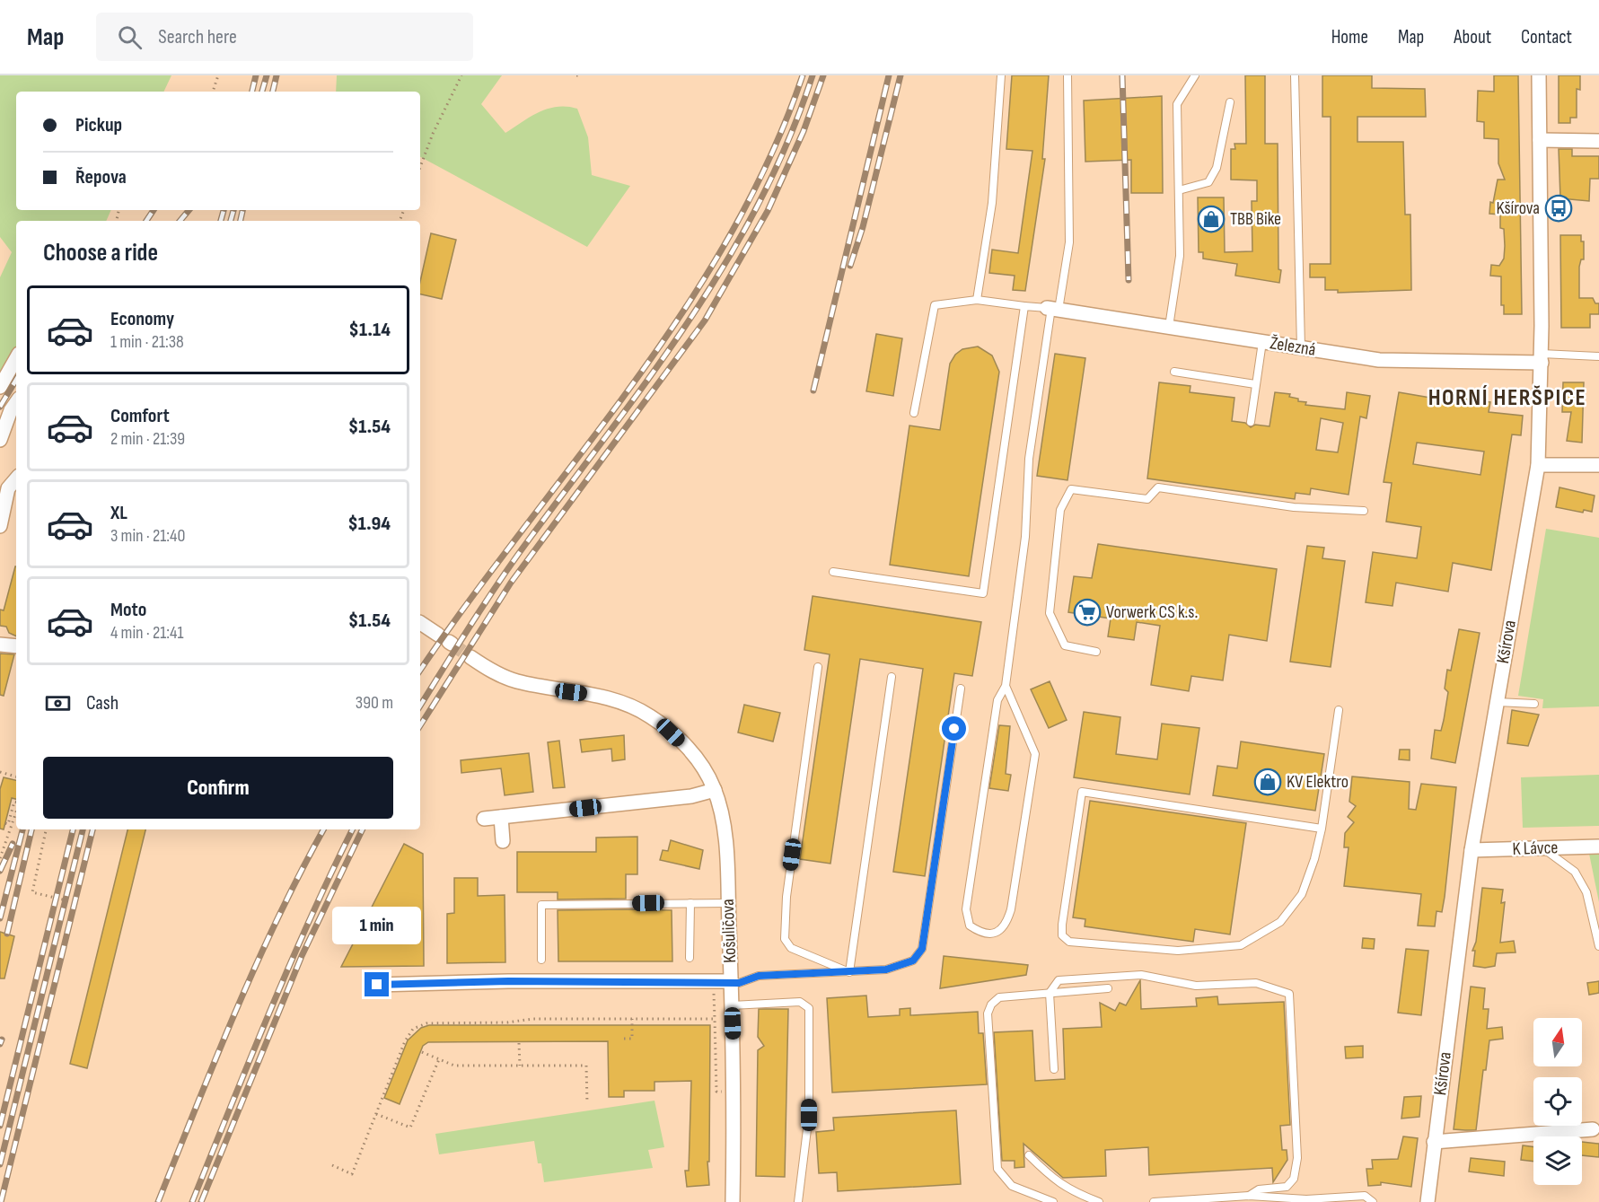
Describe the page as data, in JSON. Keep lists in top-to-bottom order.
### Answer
{
  "streets": {
    "street": [
      "Železná",
      "Kšírova",
      "K Lávce",
      "Košuličova"
    ]
  },
  "crossings": [
    ["Železná", "Kšírova"],
    ["Kšírova", "K Lávce"]
  ],
  "districts": ["HORNÍ HERŠPICE"],
  "places": {
    "bus stop": ["Kšírova"],
    "shop": ["TBB Bike", "KV Elektro"],
    "supermarket": ["Vorwerk CS k.s."]
  },
  "north": "top",
  "page": {
    "header": "Map",
    "search": "Search here",
    "nav": [
      "Home",
      "Map",
      "About",
      "Contact"
    ],
    "banner": ["Pickup", "Řepova"],
    "heading": "Choose a ride",
    "list": [
      {
        "name": "Economy",
        "note": "1 min · 21:38",
        "value": "$1.14"
      },
      {
        "name": "Comfort",
        "note": "2 min · 21:39",
        "value": "$1.54"
      },
      {
        "name": "XL",
        "note": "3 min · 21:40",
        "value": "$1.94"
      },
      {
        "name": "Moto",
        "note": "4 min · 21:41",
        "value": "$1.54"
      }
    ],
    "pay": ["Cash", "390 m"],
    "buttons": "Confirm",
    "bubble": "1 min"
  }
}
